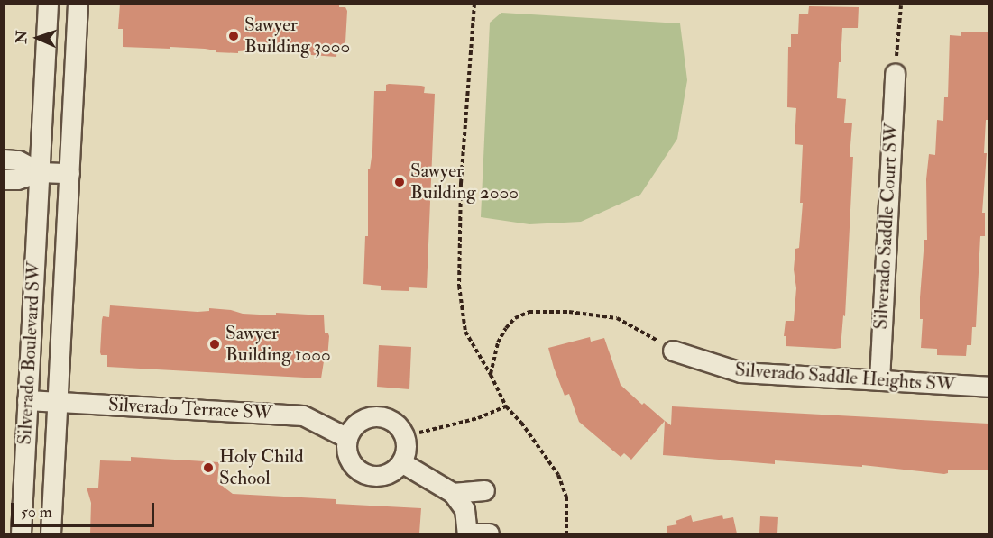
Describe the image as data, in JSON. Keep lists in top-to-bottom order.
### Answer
{
  "streets": {
    "street": [
      "Silverado Saddle Court SW",
      "Silverado Boulevard SW",
      "Silverado Saddle Heights SW",
      "Silverado Terrace SW"
    ]
  },
  "crossings": [
    ["Silverado Saddle Court SW", "Silverado Saddle Heights SW"],
    ["Silverado Boulevard SW", "Silverado Terrace SW"]
  ],
  "places": [
    "Sawyer Building 3000",
    "Sawyer Building 2000",
    "Sawyer Building 1000",
    "Holy Child School"
  ],
  "scale_bar": "50 m",
  "north": "left"
}
